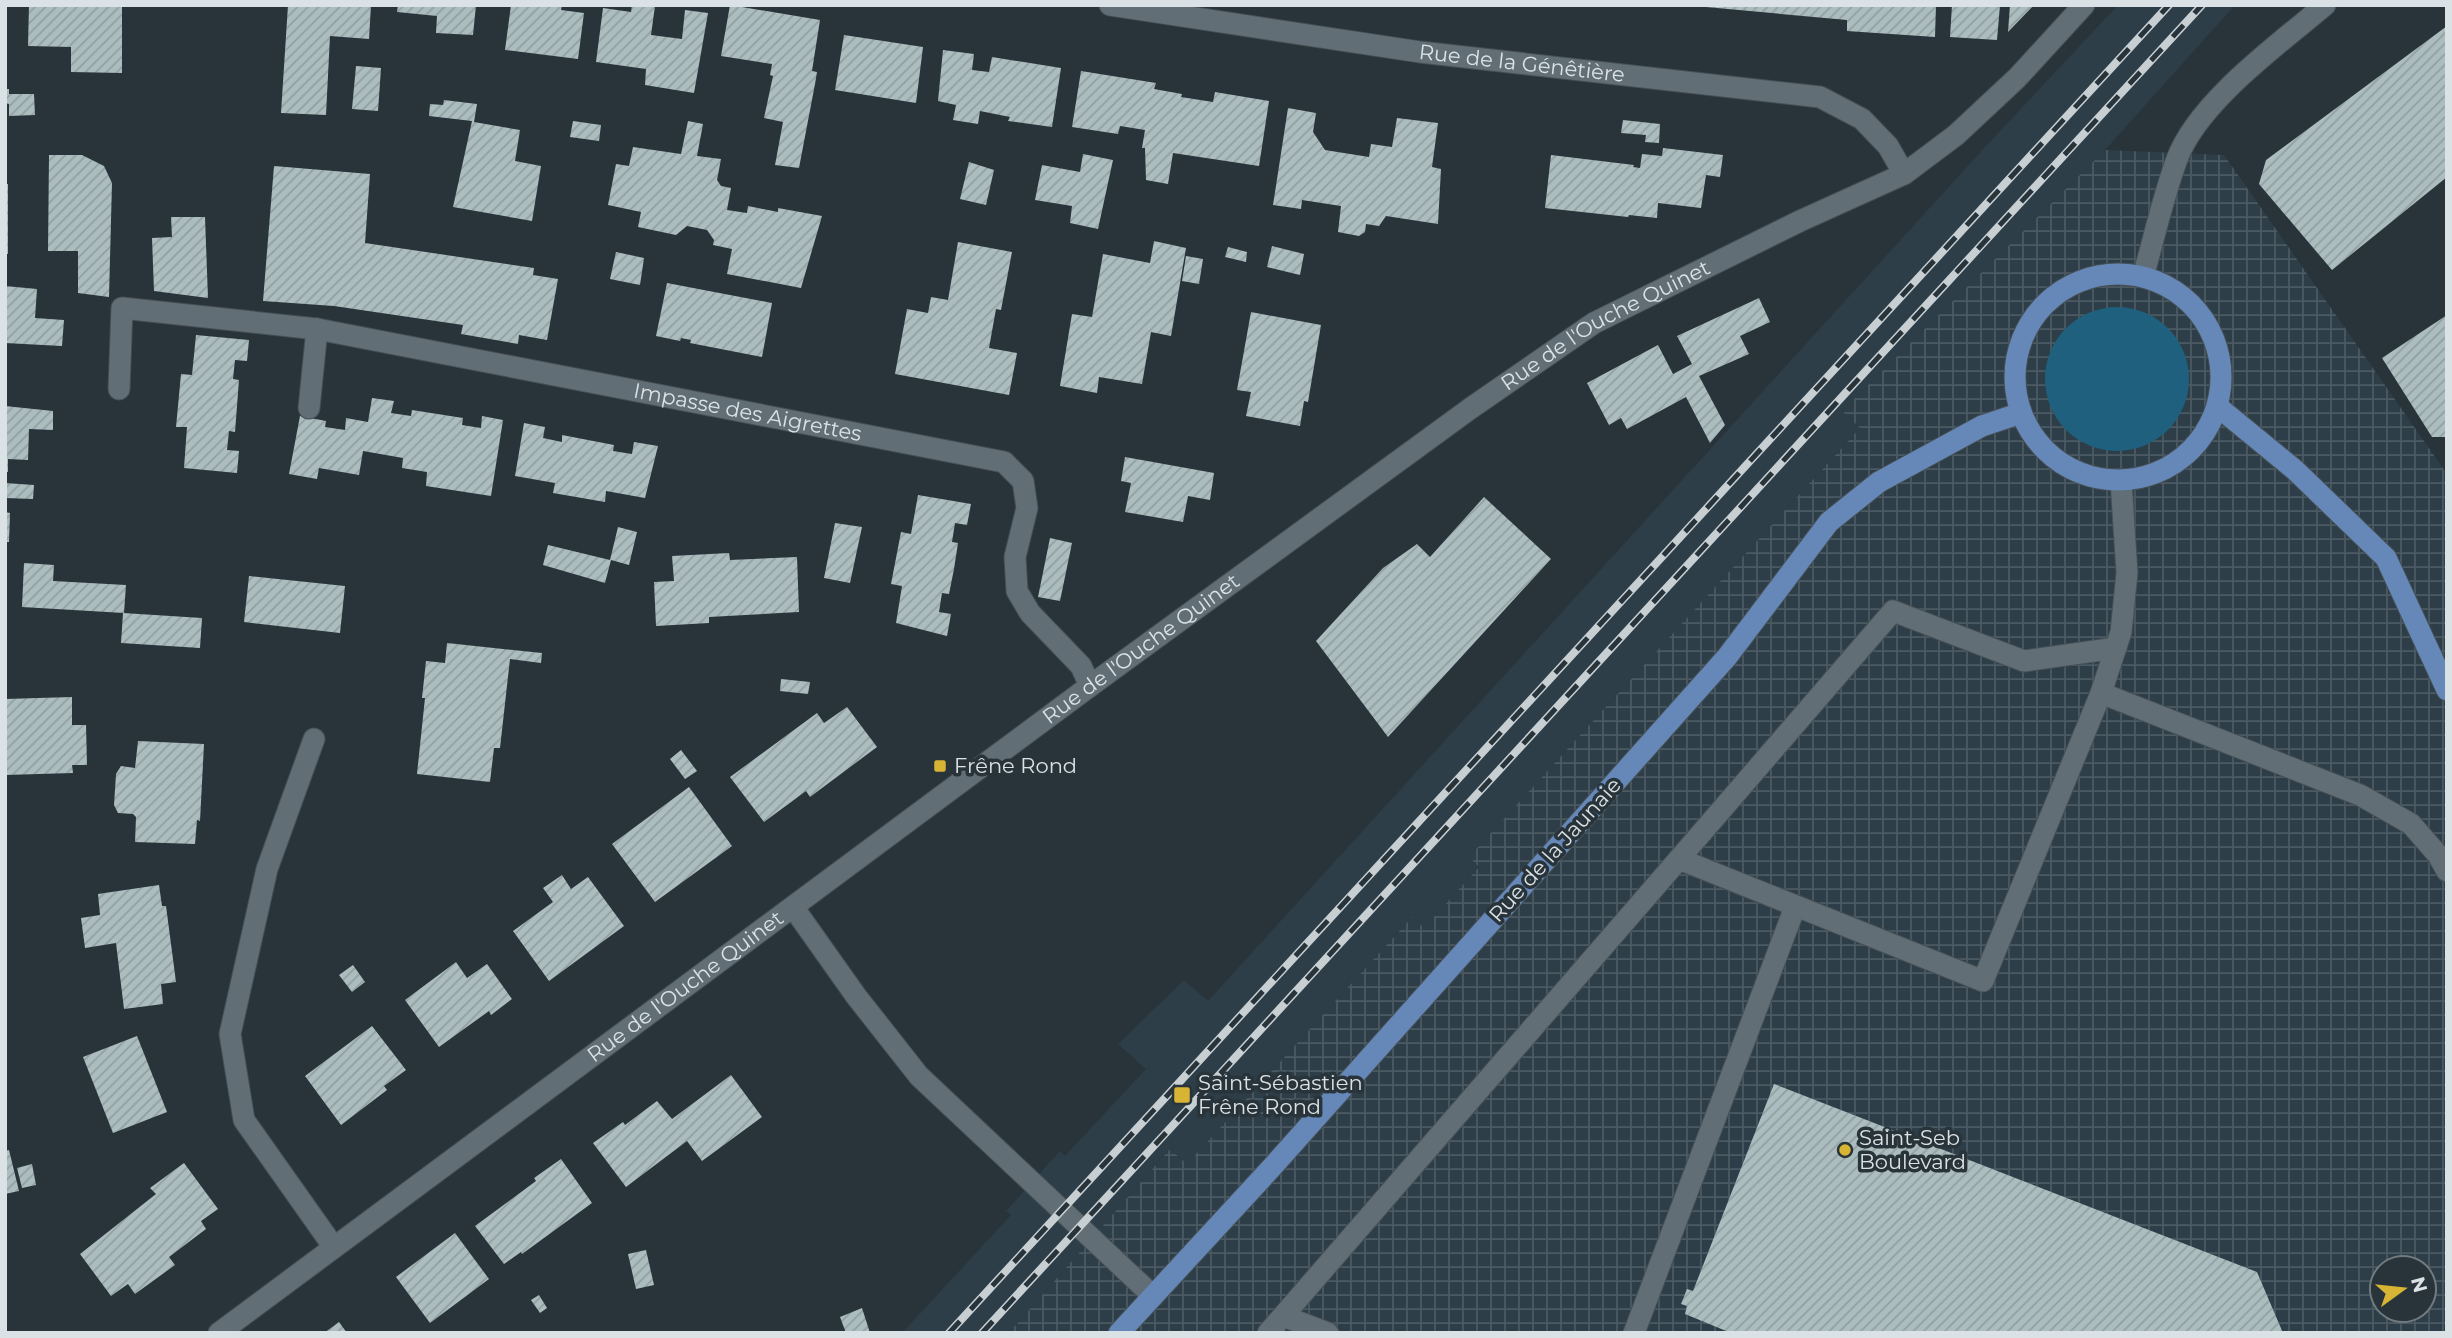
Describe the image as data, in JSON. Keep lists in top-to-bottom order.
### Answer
{
  "streets": {
    "main road": ["Rue de la Jaunaie"],
    "street": ["Rue de la Génêtière", "Rue de l'Ouche Quinet", "Impasse des Aigrettes"]
  },
  "crossings": [
    ["Rue de la Génêtière", "Rue de l'Ouche Quinet"],
    ["Rue de l'Ouche Quinet", "Impasse des Aigrettes"]
  ],
  "places": {
    "transit": ["Frêne Rond", "Saint-Sébastien Frêne Rond"],
    "other": ["Saint-Seb Boulevard"]
  },
  "north": "right"
}
